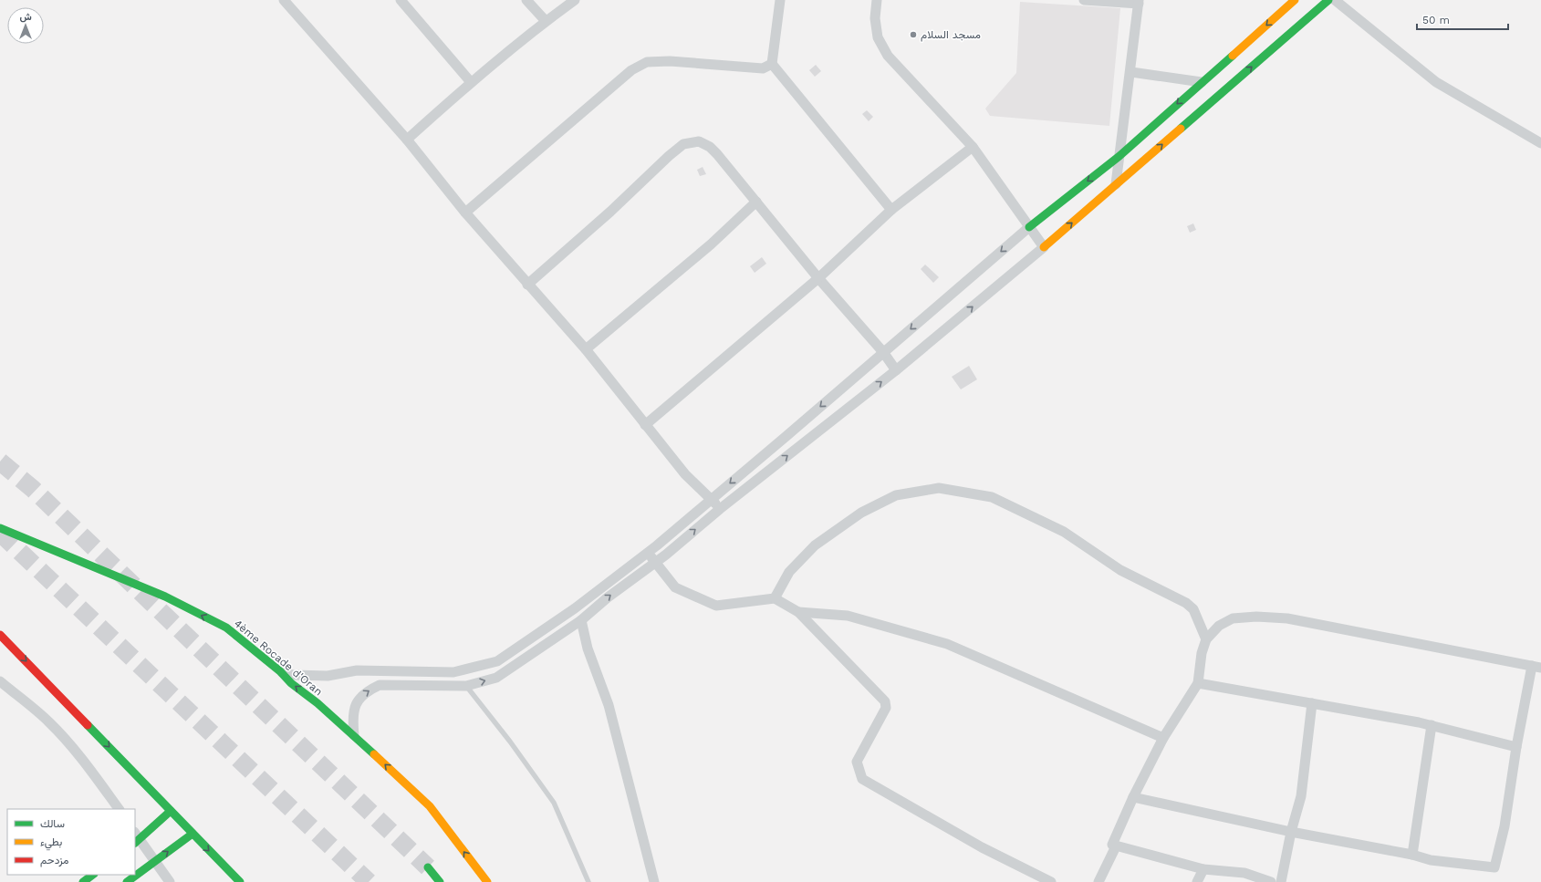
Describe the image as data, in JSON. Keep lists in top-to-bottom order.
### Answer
{
  "streets": {
    "main road": ["4ème Rocade d'Oran"]
  },
  "one_way": ["4ème Rocade d'Oran"],
  "places": ["مسجد السلام"],
  "legend": ["سالك", "بطيء", "مزدحم"],
  "scale_bar": "50 m",
  "north": "top"
}
